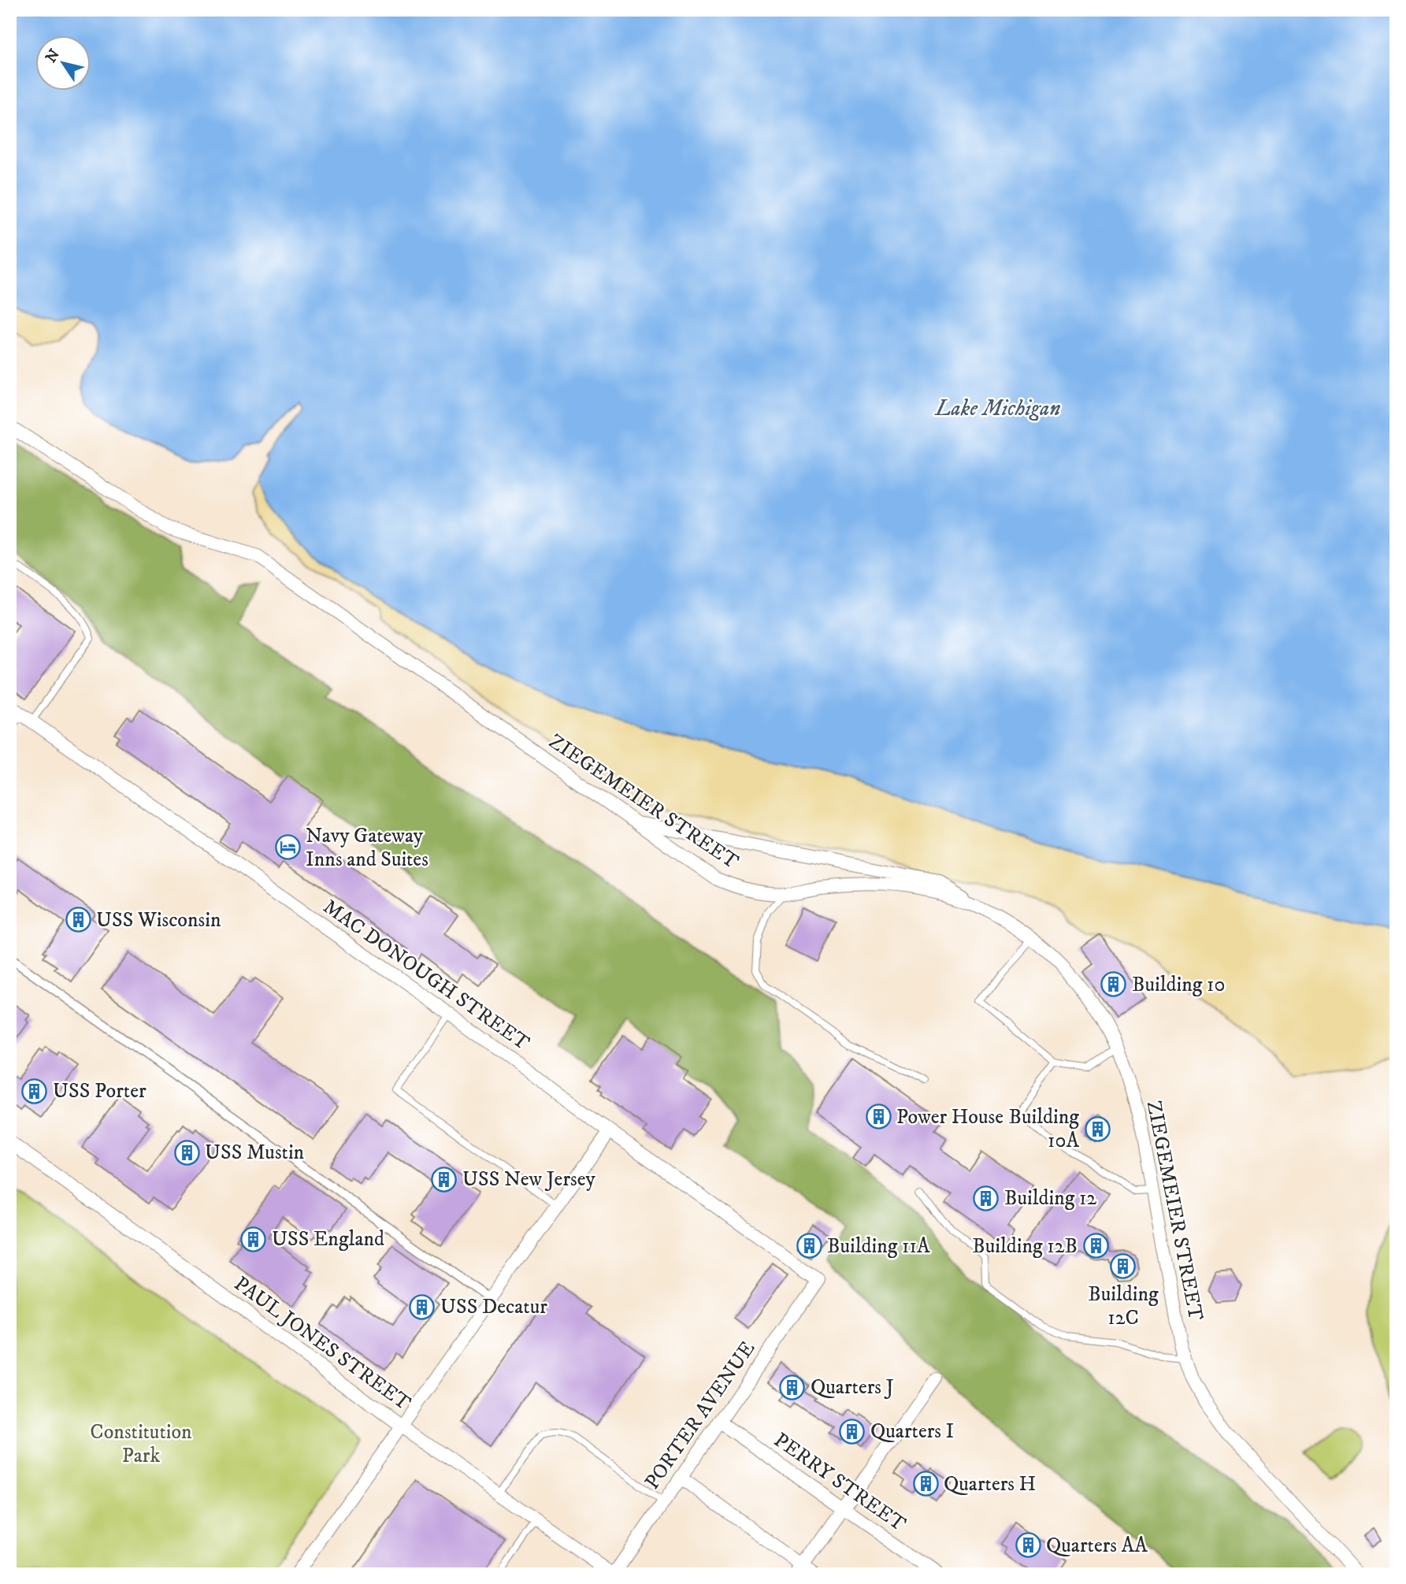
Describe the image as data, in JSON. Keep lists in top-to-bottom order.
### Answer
{
  "streets": {
    "street": [
      "ZIEGEMEIER STREET",
      "MAC DONOUGH STREET",
      "PAUL JONES STREET",
      "PORTER AVENUE",
      "PERRY STREET"
    ]
  },
  "crossings": [
    ["MAC DONOUGH STREET", "PORTER AVENUE"],
    ["PAUL JONES STREET", "PORTER AVENUE"],
    ["PORTER AVENUE", "PERRY STREET"]
  ],
  "water": ["Lake Michigan"],
  "parks": ["Constitution Park"],
  "places": {
    "hotel": ["Navy Gateway Inns and Suites"],
    "building": [
      "USS Wisconsin",
      "Building 10",
      "USS Porter",
      "Power House",
      "Building 10A",
      "USS Mustin",
      "USS New Jersey",
      "Building 12",
      "USS England",
      "Building 11A",
      "Building 12B",
      "Building 12C",
      "USS Decatur",
      "Quarters J",
      "Quarters I",
      "Quarters H",
      "Quarters AA"
    ]
  },
  "north": "top left"
}
